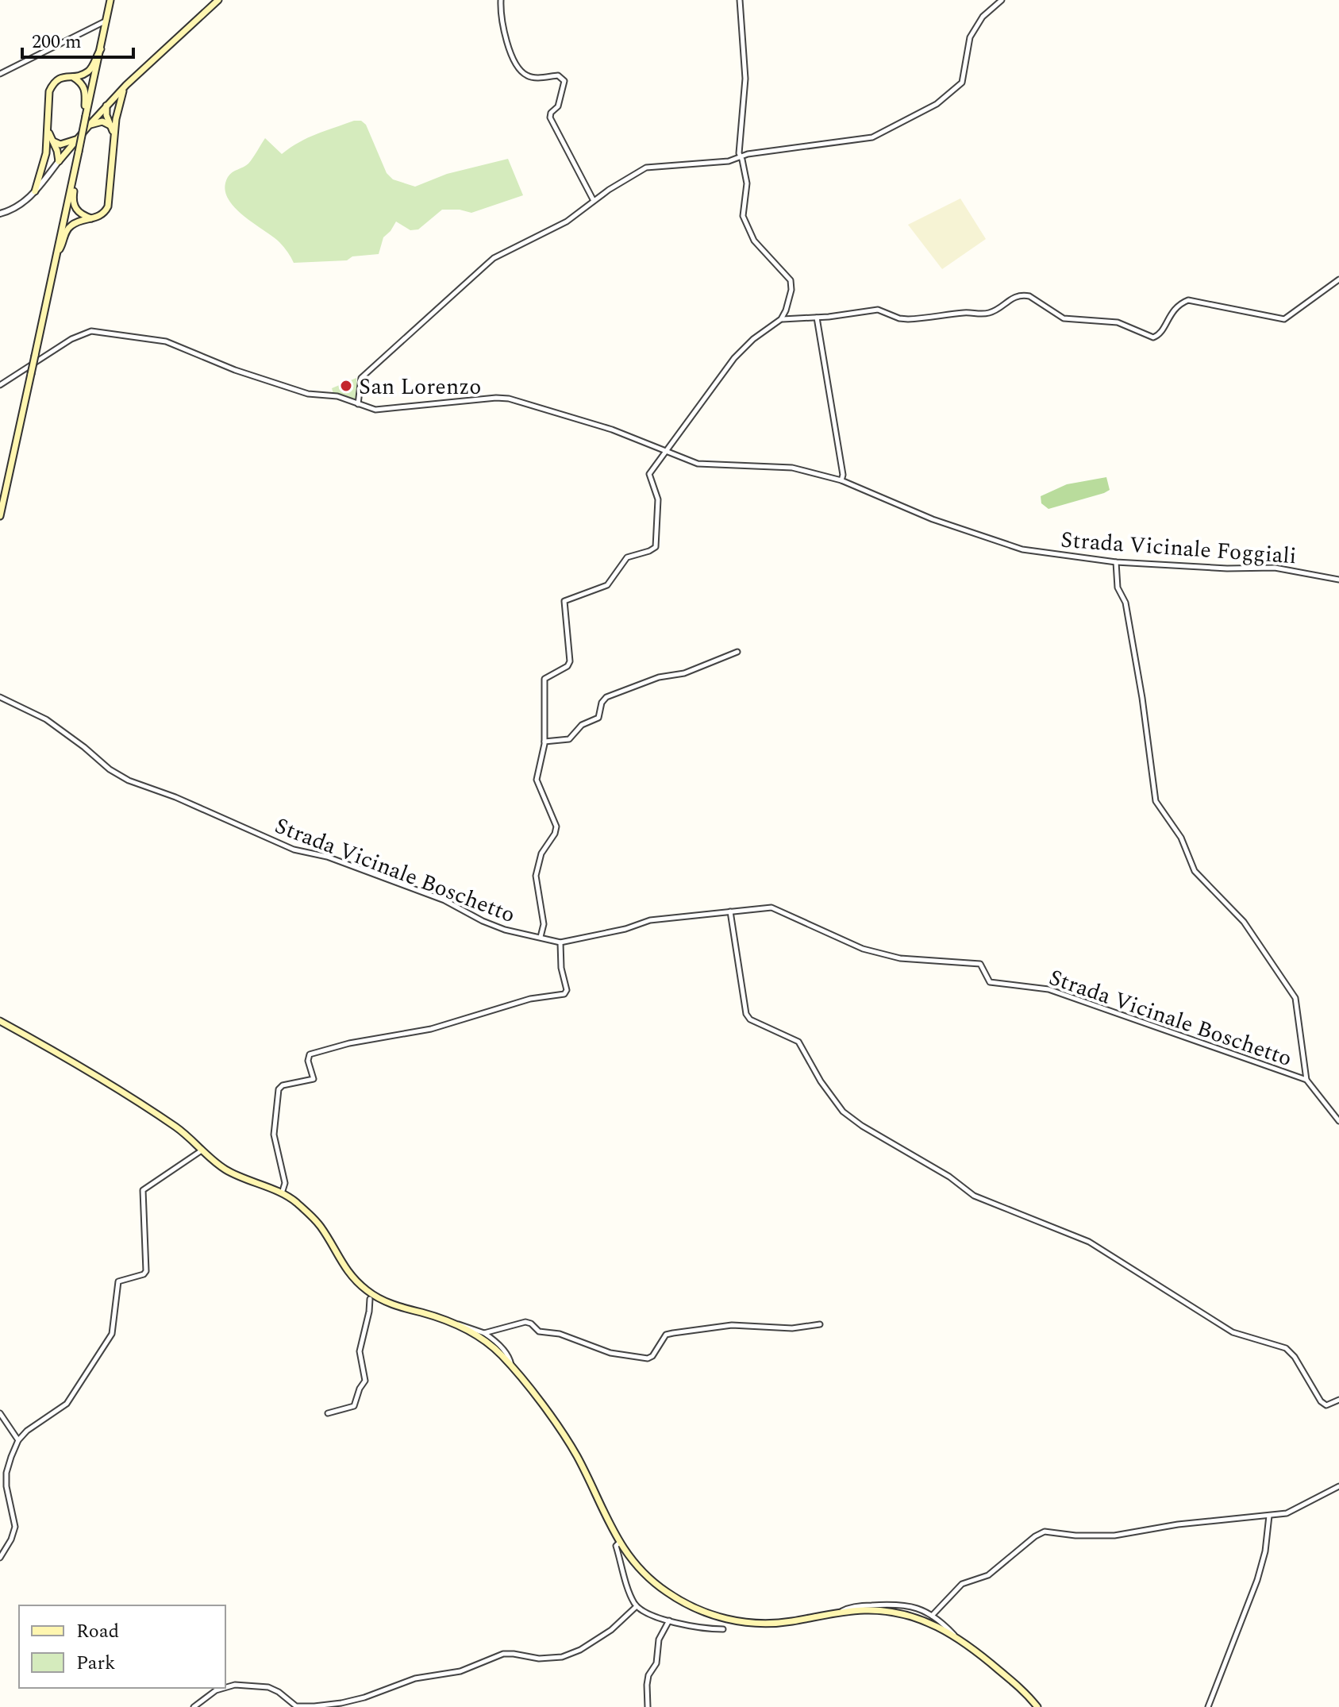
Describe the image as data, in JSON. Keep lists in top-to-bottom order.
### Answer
{
  "streets": {
    "street": ["Strada Vicinale Foggiali", "Strada Vicinale Boschetto"]
  },
  "places": ["San Lorenzo"],
  "legend": ["Road", "Park"],
  "scale_bar": "200 m"
}
